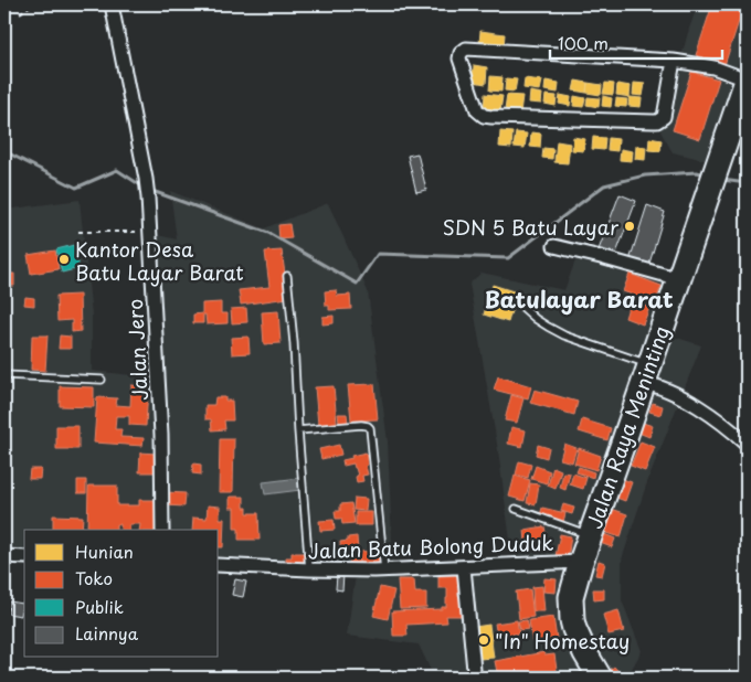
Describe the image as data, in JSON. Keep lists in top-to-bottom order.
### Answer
{
  "streets": {
    "highway": ["Jalan Raya Meninting"],
    "street": ["Jalan Jero", "Jalan Batu Bolong Duduk"]
  },
  "crossings": [
    ["Jalan Raya Meninting", "Jalan Batu Bolong Duduk"]
  ],
  "districts": ["Batulayar Barat"],
  "places": ["SDN 5 Batu Layar", "Kantor Desa Batu Layar Barat", "\"In\" Homestay"],
  "legend": [
    "Hunian",
    "Toko",
    "Publik",
    "Lainnya"
  ],
  "scale_bar": "100 m"
}
